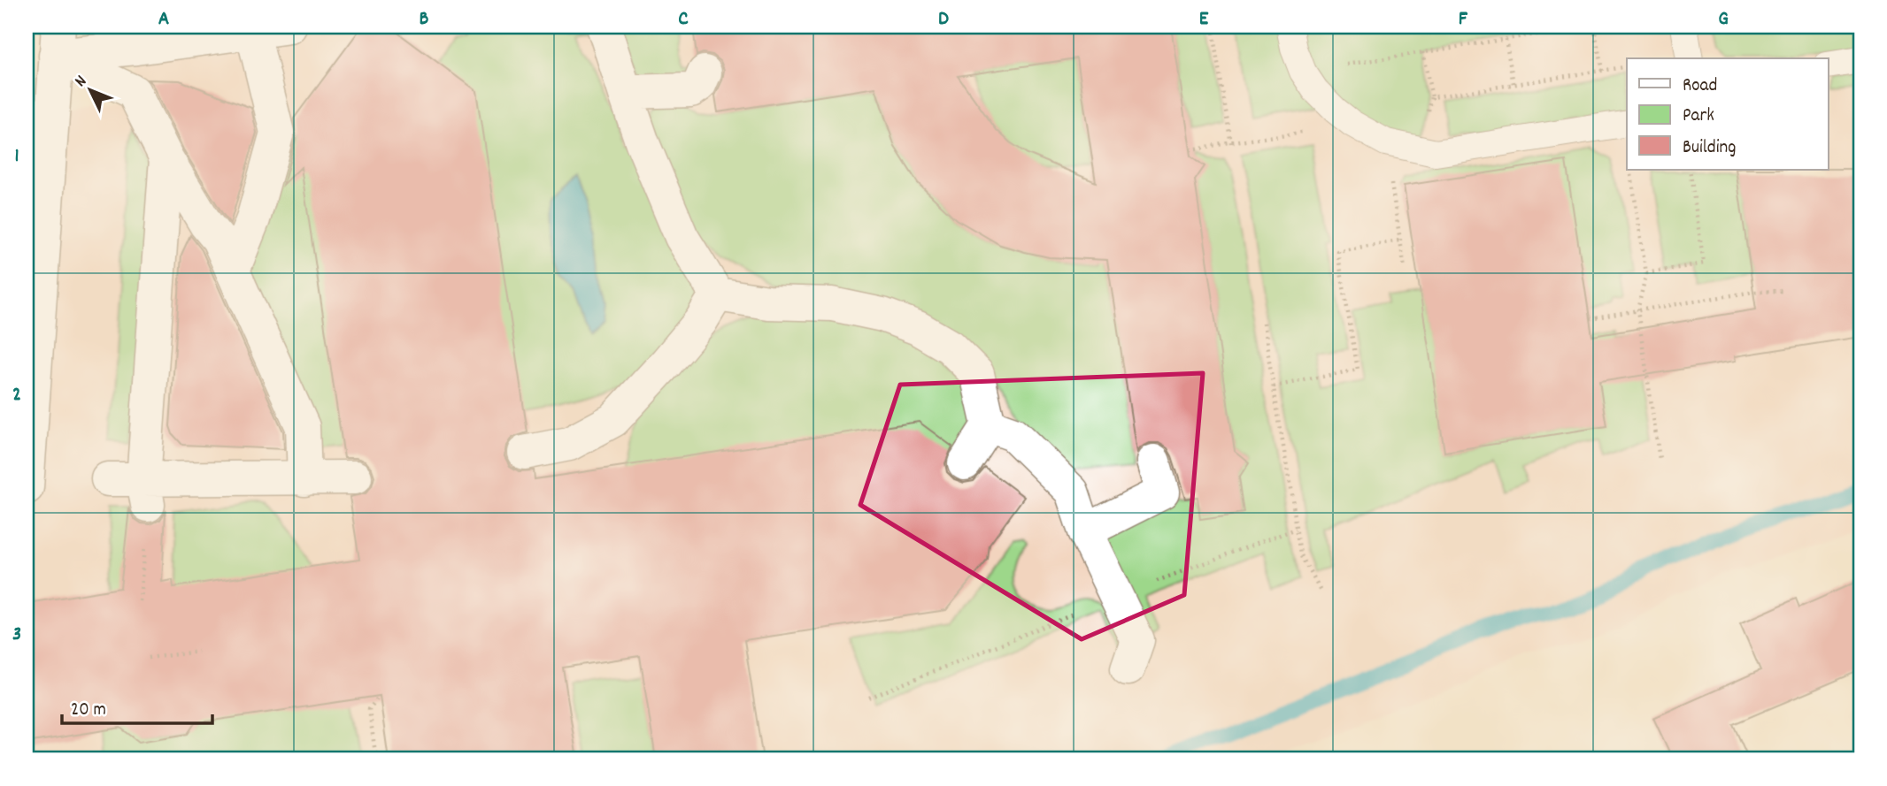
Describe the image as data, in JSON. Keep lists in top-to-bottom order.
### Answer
{
  "legend": ["Road", "Park", "Building"],
  "scale_bar": "20 m",
  "north": "top left",
  "grid": {
    "columns": [
      "A",
      "B",
      "C",
      "D",
      "E",
      "F",
      "G"
    ],
    "rows": ["1", "2", "3"]
  }
}
